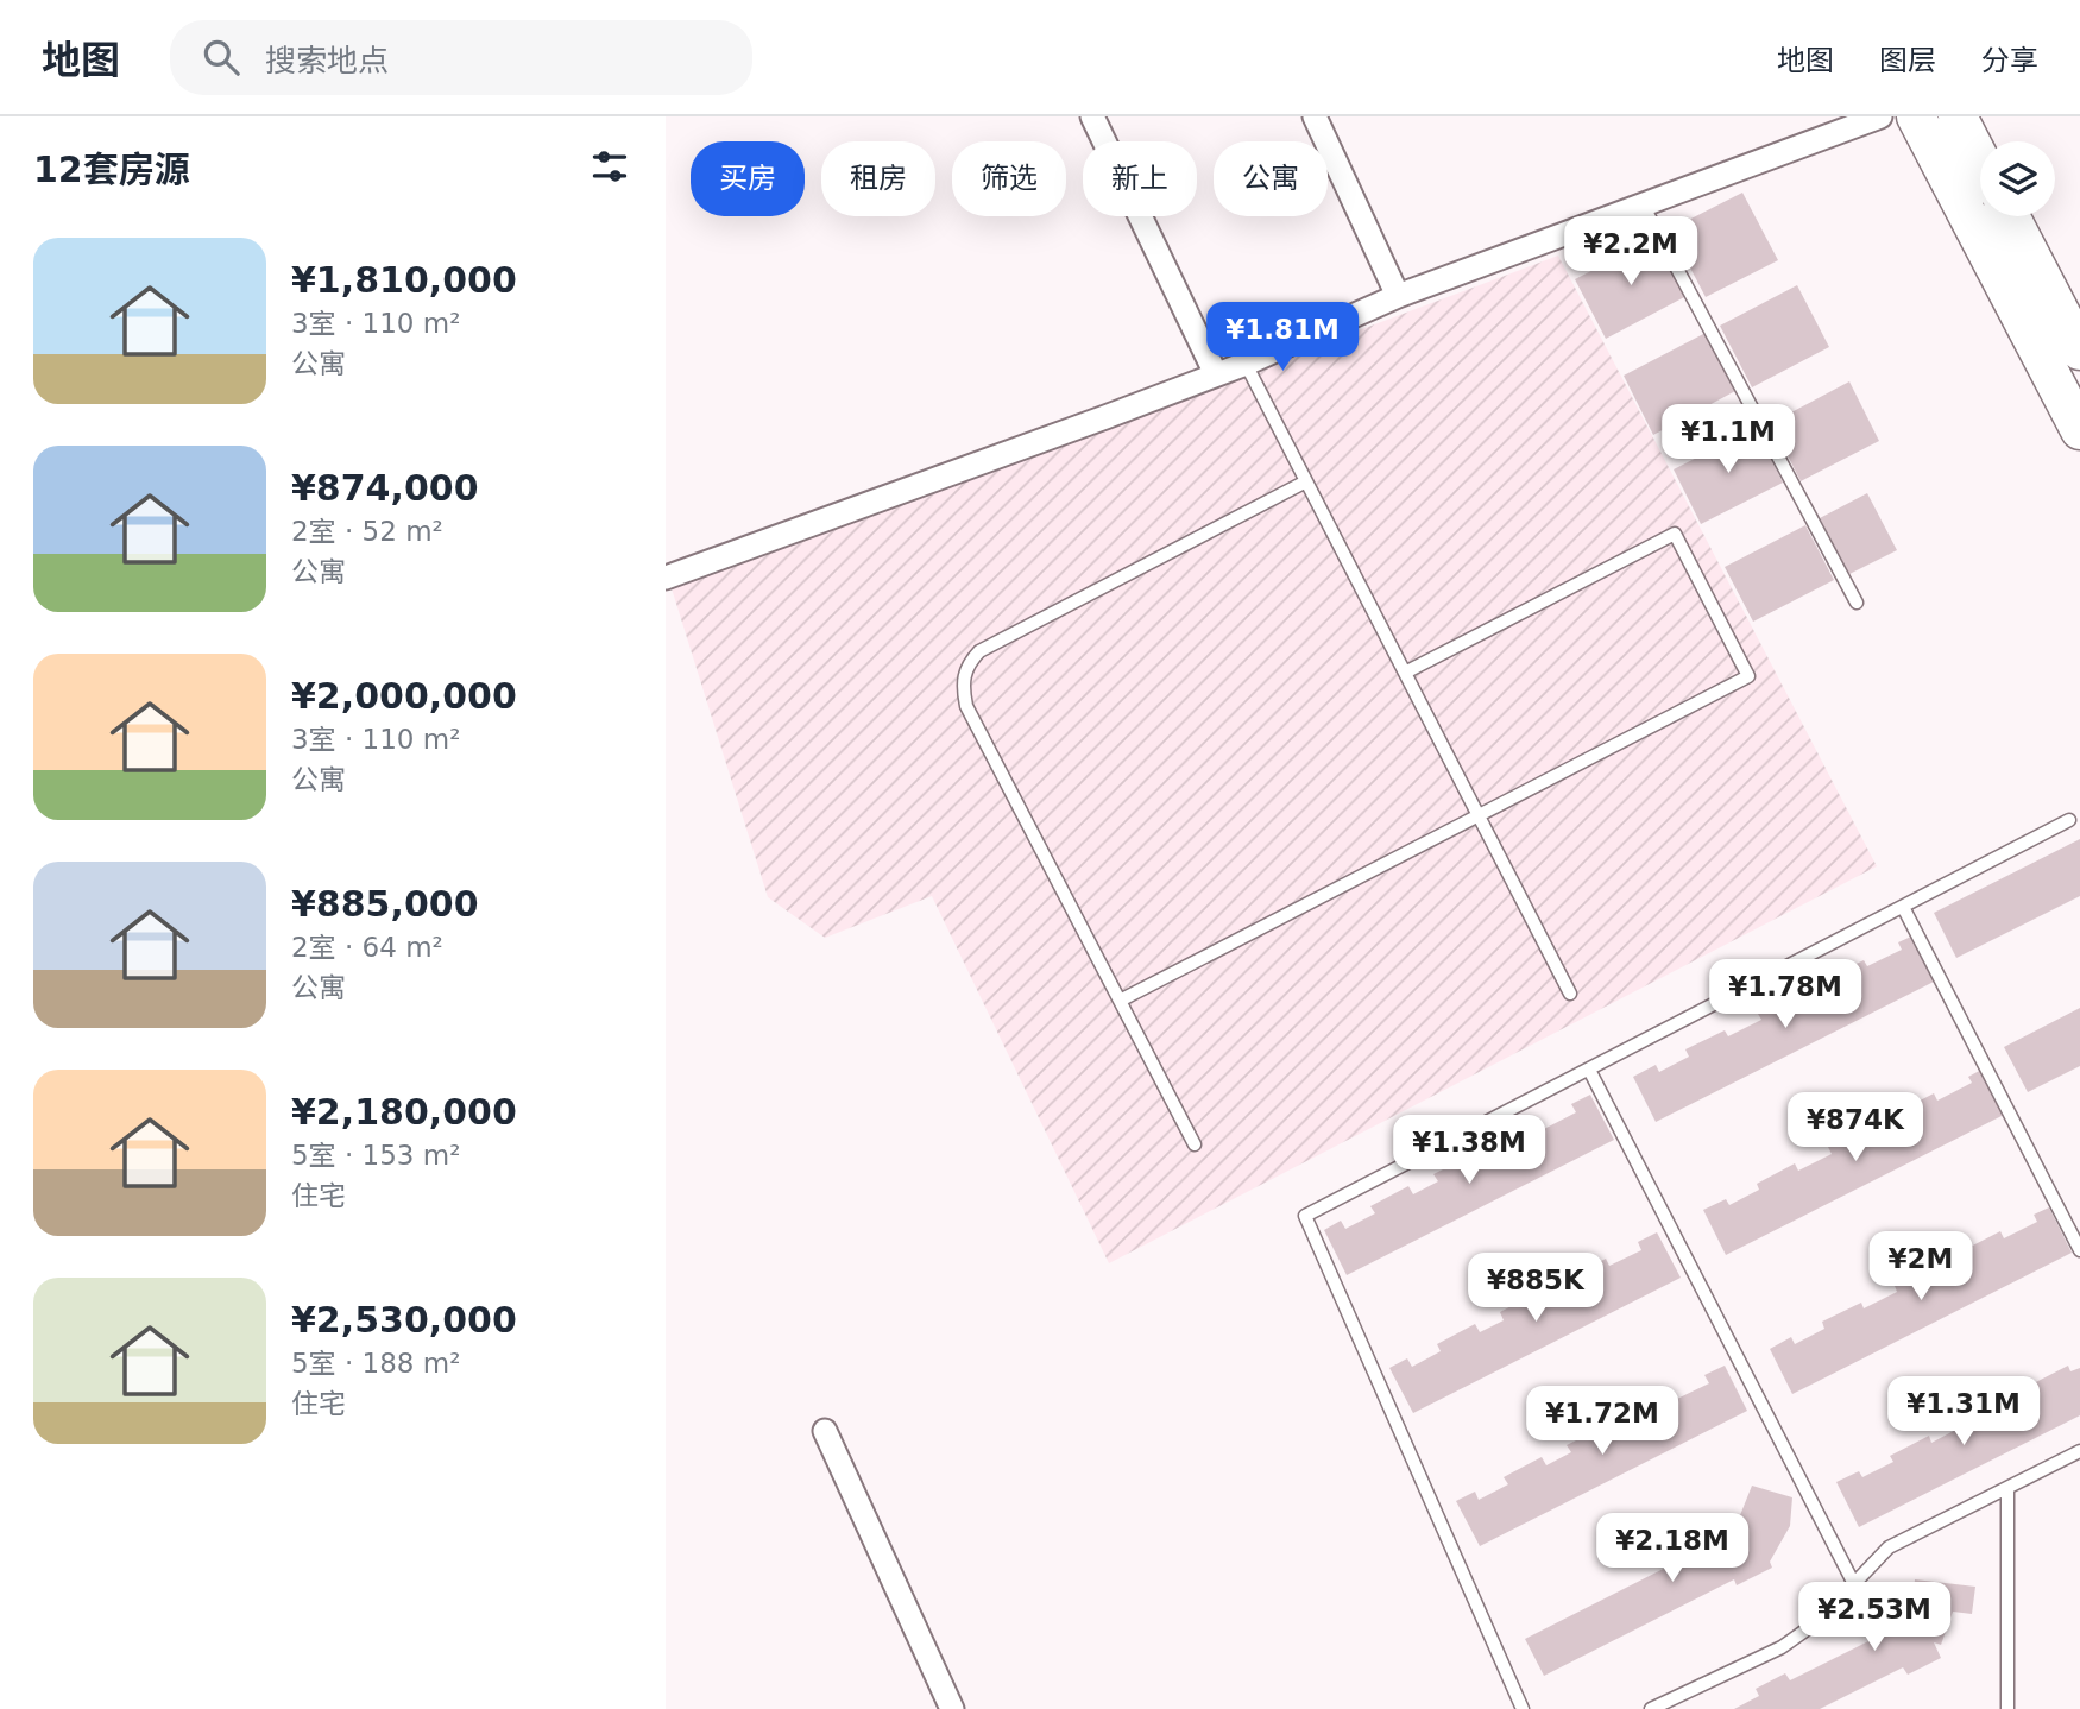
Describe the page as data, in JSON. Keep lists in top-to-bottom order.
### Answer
{
  "page": {
    "header": "地图",
    "search": "搜索地点",
    "nav": ["地图", "图层", "分享"],
    "heading": "12套房源",
    "chip": [
      "买房",
      "租房",
      "筛选",
      "新上",
      "公寓"
    ],
    "list": [
      {
        "name": "¥1,810,000",
        "note": "3室 · 110 m² · 公寓"
      },
      {
        "name": "¥874,000",
        "note": "2室 · 52 m² · 公寓"
      },
      {
        "name": "¥2,000,000",
        "note": "3室 · 110 m² · 公寓"
      },
      {
        "name": "¥885,000",
        "note": "2室 · 64 m² · 公寓"
      },
      {
        "name": "¥2,180,000",
        "note": "5室 · 153 m² · 住宅"
      },
      {
        "name": "¥2,530,000",
        "note": "5室 · 188 m² · 住宅"
      }
    ],
    "price": [
      "¥2.2M",
      "¥1.81M",
      "¥1.1M",
      "¥1.78M",
      "¥874K",
      "¥1.38M",
      "¥2M",
      "¥885K",
      "¥1.31M",
      "¥1.72M",
      "¥2.18M",
      "¥2.53M"
    ]
  }
}
